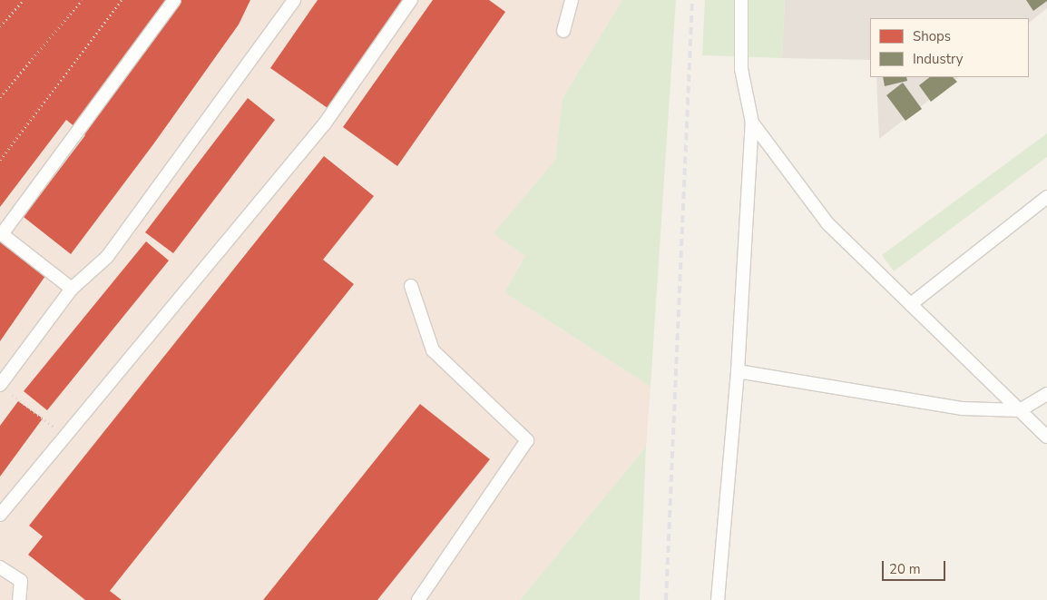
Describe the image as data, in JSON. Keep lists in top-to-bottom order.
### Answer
{
  "legend": ["Shops", "Industry"],
  "scale_bar": "20 m"
}
